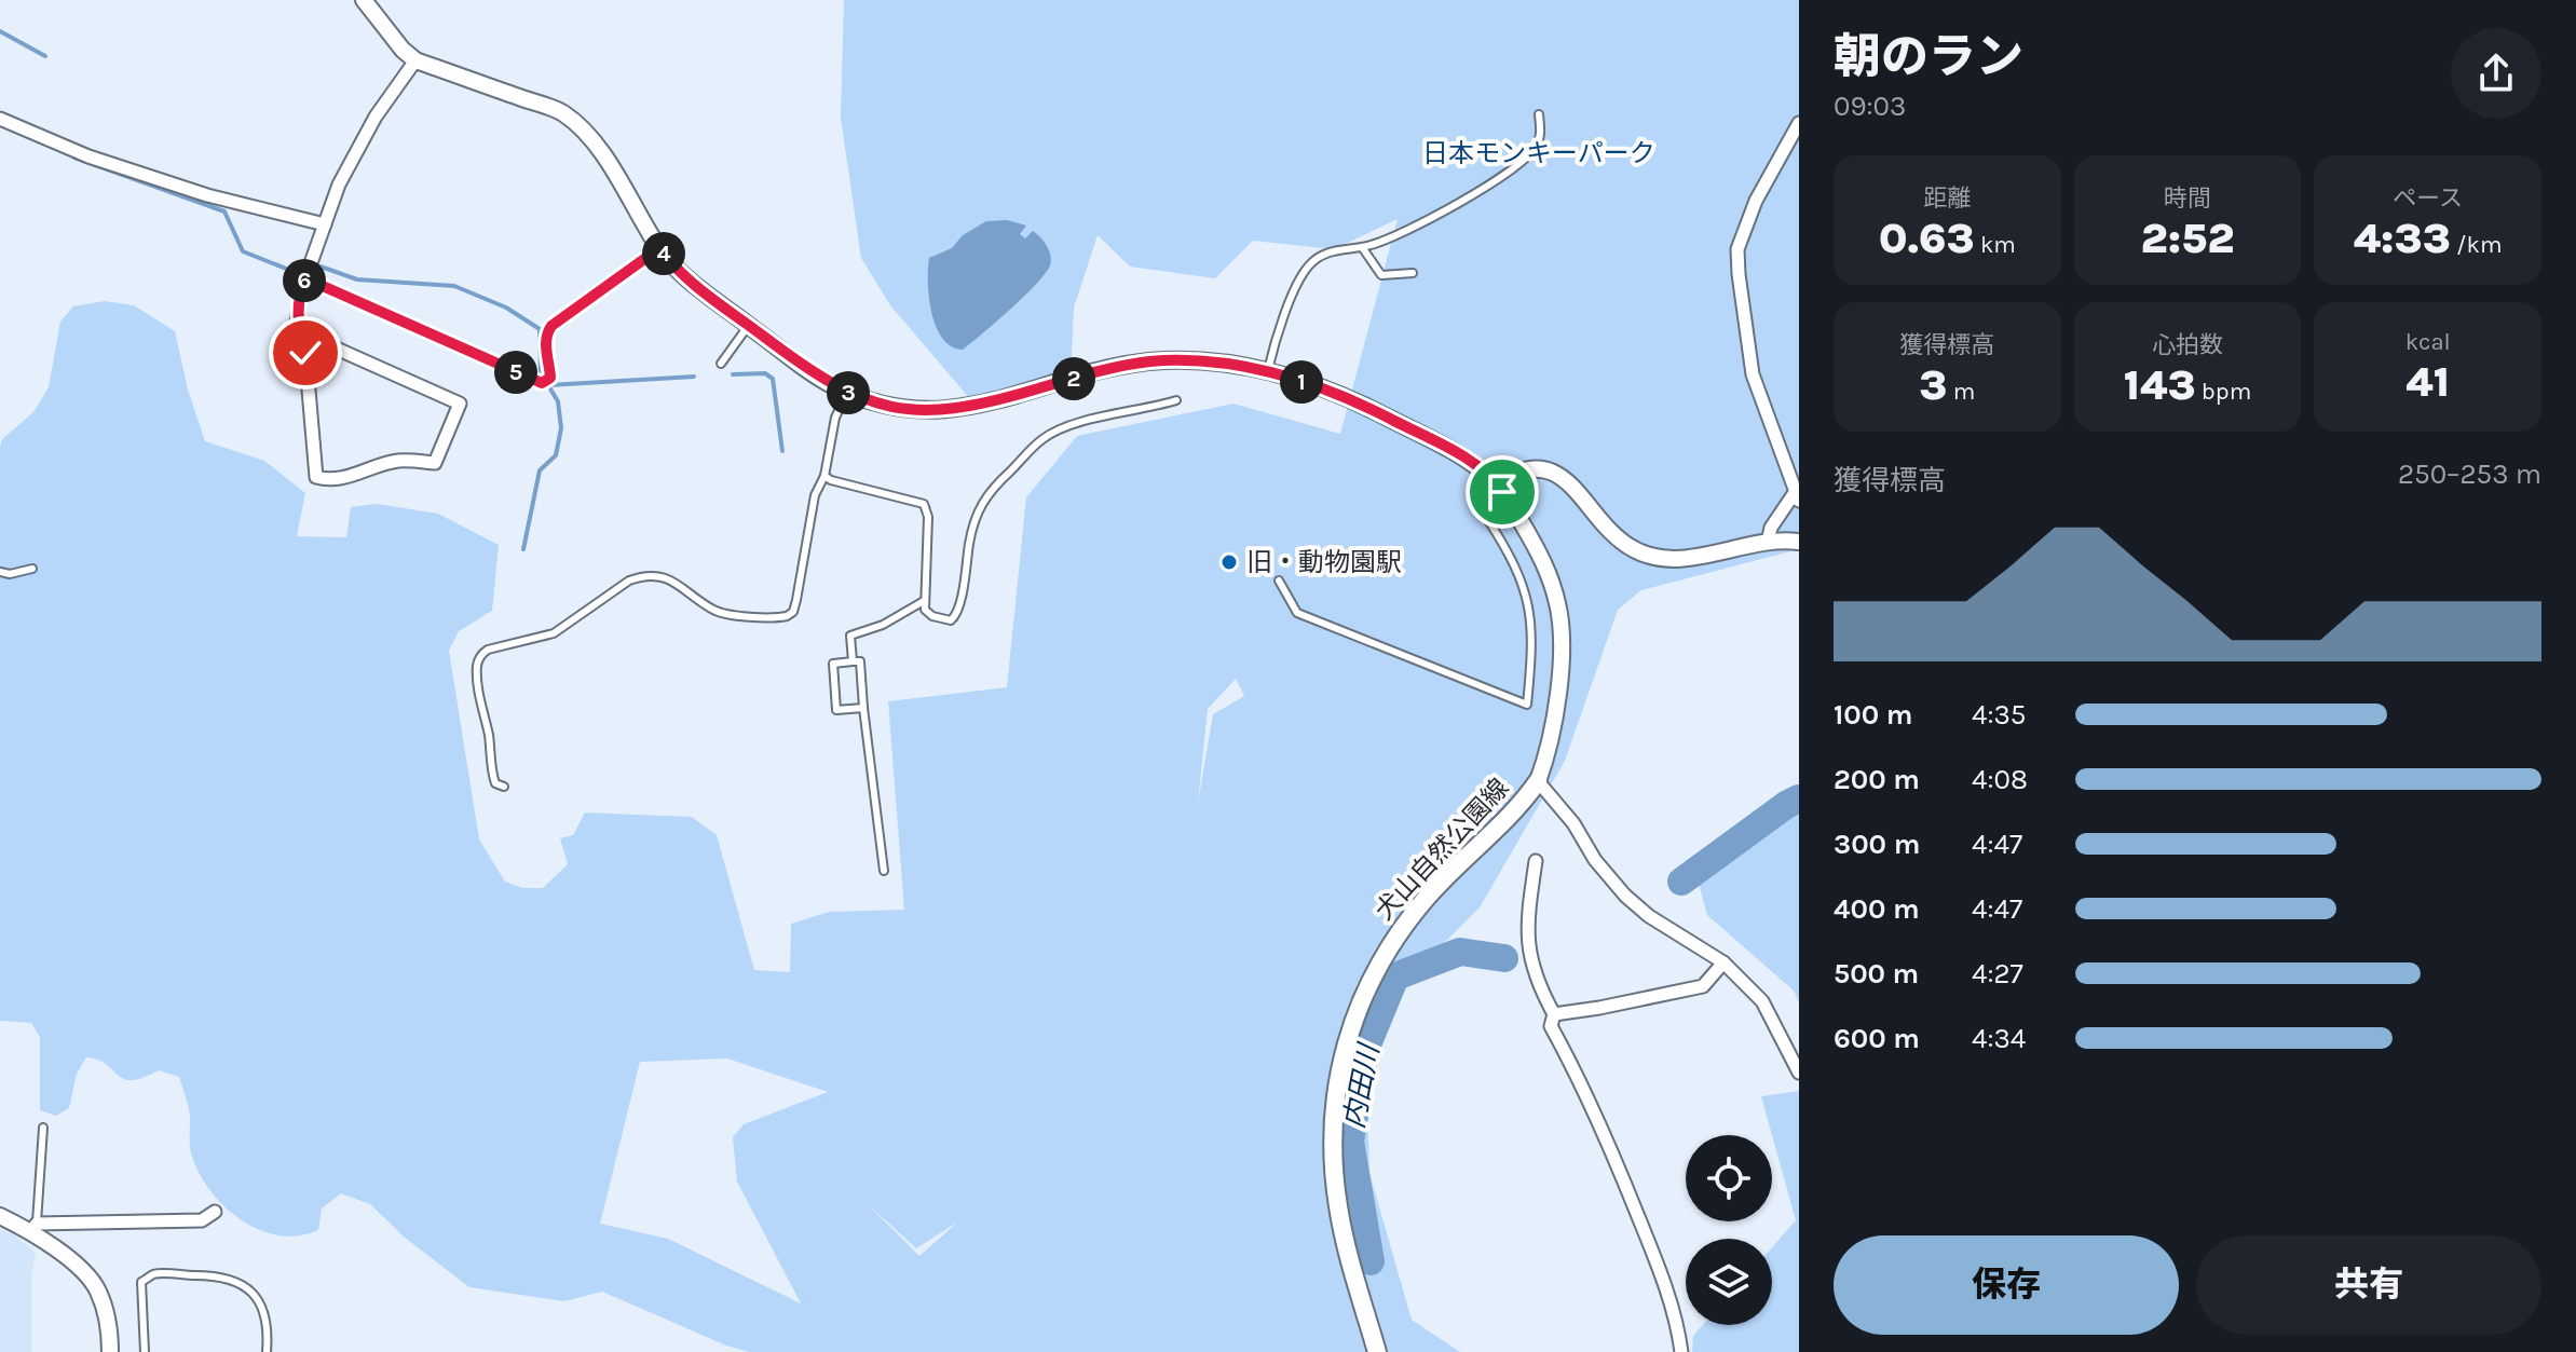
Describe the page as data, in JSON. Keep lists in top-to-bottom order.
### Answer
{
  "streets": {
    "main road": ["犬山自然公園線"]
  },
  "water": ["内田川"],
  "parks": ["日本モンキーパーク"],
  "places": ["旧・動物園駅"],
  "page": {
    "heading": ["朝のラン", "09:03"],
    "stats": [
      ["距離", "0.63 km"],
      ["時間", "2:52"],
      ["ペース", "4:33 /km"],
      ["獲得標高", "3 m"],
      ["心拍数", "143 bpm"],
      ["kcal", "41"]
    ],
    "pins": [
      "4",
      "6",
      "5",
      "2",
      "1",
      "3"
    ],
    "chart": ["獲得標高", "250–253 m"],
    "list": [
      {
        "name": "100 m",
        "note": "4:35"
      },
      {
        "name": "200 m",
        "note": "4:08"
      },
      {
        "name": "300 m",
        "note": "4:47"
      },
      {
        "name": "400 m",
        "note": "4:47"
      },
      {
        "name": "500 m",
        "note": "4:27"
      },
      {
        "name": "600 m",
        "note": "4:34"
      }
    ],
    "buttons": ["保存", "共有"]
  }
}
